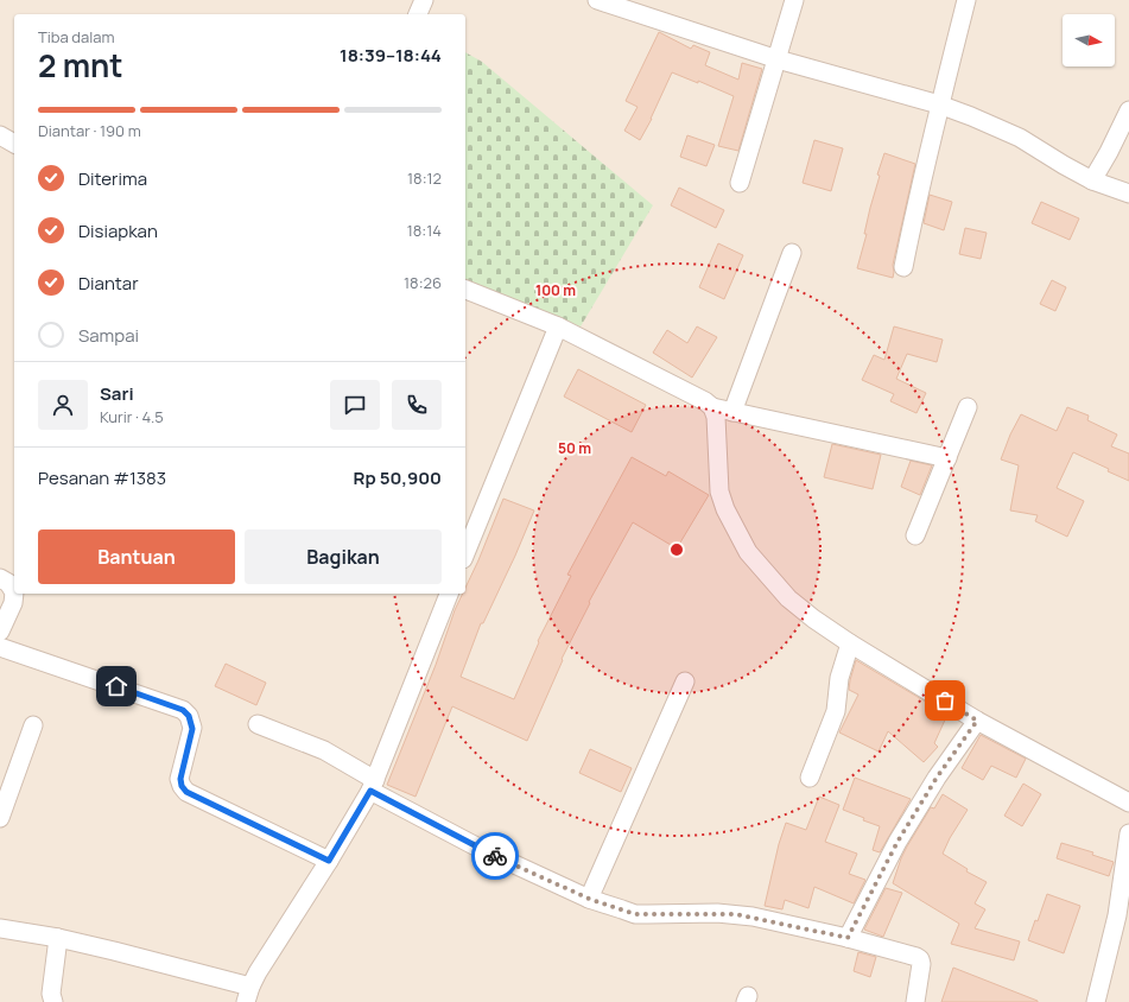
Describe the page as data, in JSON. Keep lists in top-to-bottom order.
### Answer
{
  "north": "right",
  "page": {
    "heading": ["2 mnt", "Tiba dalam", "18:39–18:44"],
    "panel": [
      "Sari",
      "Kurir · 4.5",
      "Pesanan #1383",
      "Rp 50,900"
    ],
    "bar": "Diantar · 190 m",
    "list": [
      ["Diterima", "18:12"],
      ["Disiapkan", "18:14"],
      ["Diantar", "18:26"],
      "Sampai"
    ],
    "buttons": ["Bantuan", "Bagikan"]
  },
  "rings": ["100 m", "50 m"]
}
